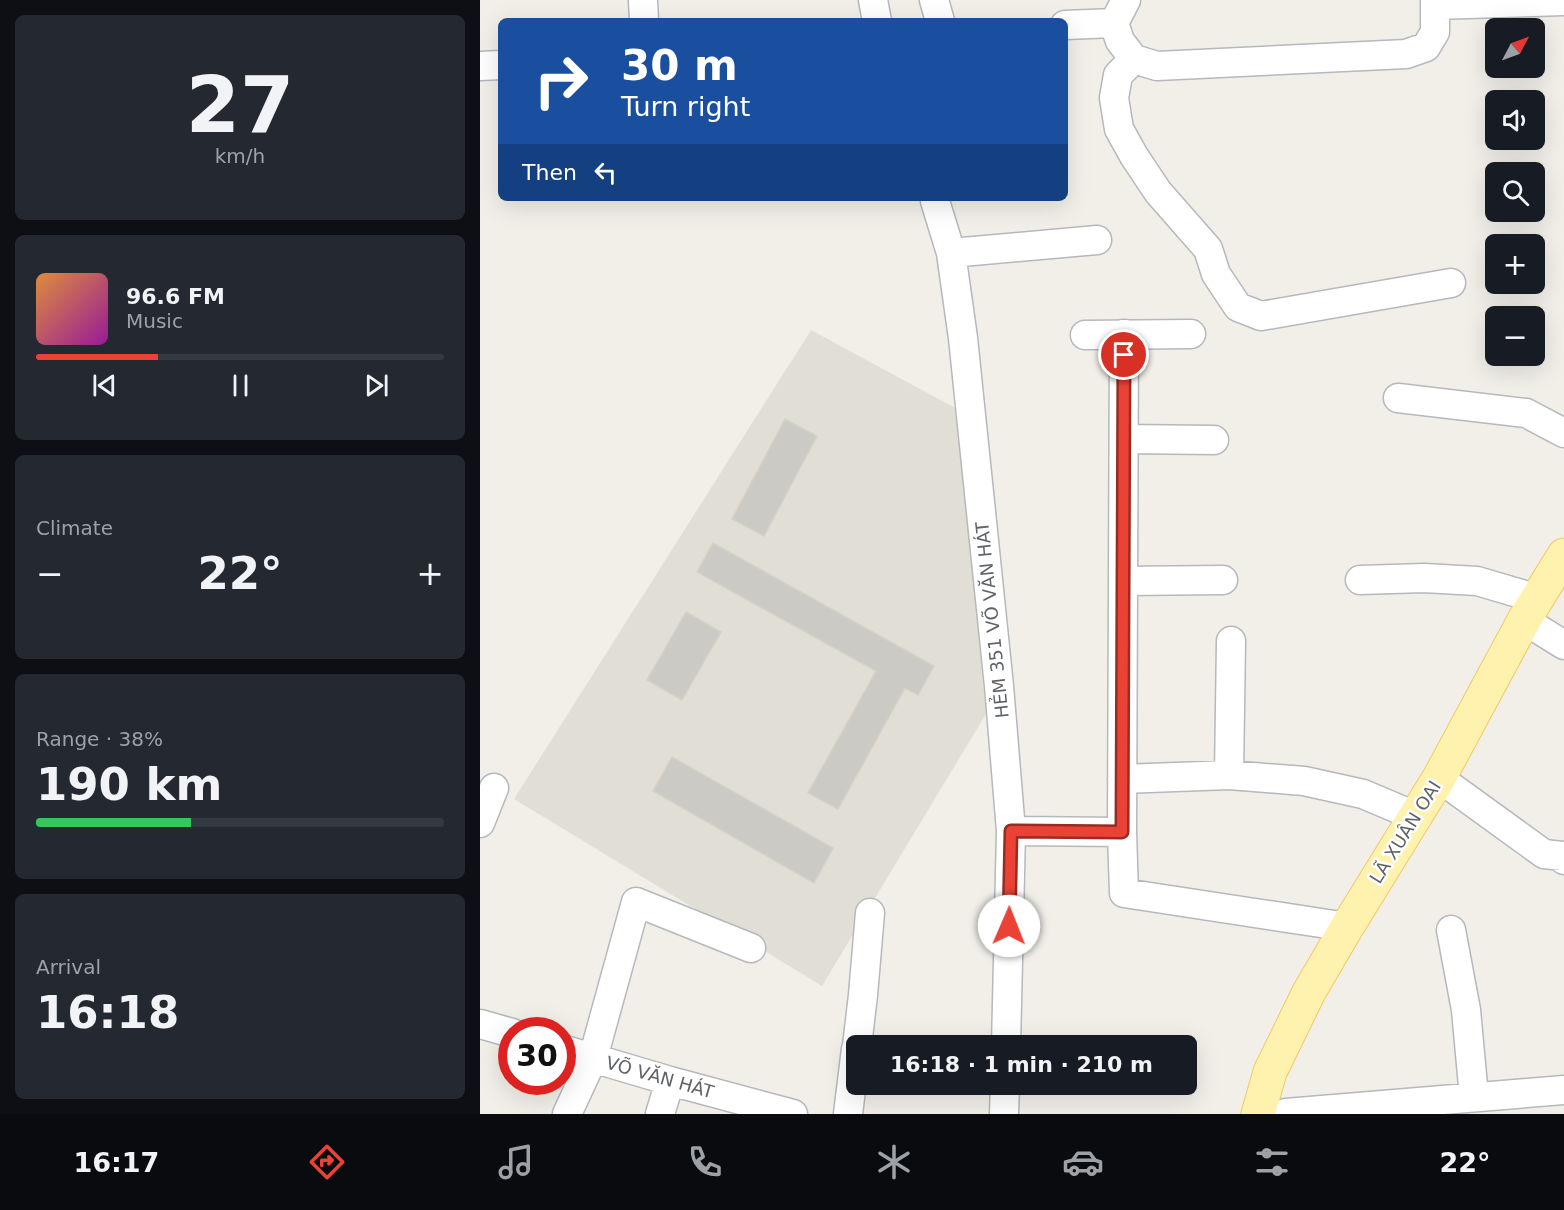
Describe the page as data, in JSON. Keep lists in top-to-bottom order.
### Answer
{
  "streets": {
    "main road": ["LÃ XUÂN OAI"],
    "street": ["HẺM 351 VÕ VĂN HÁT", "VÕ VĂN HÁT"]
  },
  "north": "top right",
  "page": {
    "tile": [
      ["27", "km/h"],
      "Climate",
      ["Range · 38%", "190 km"],
      ["Arrival", "16:18"]
    ],
    "map_buttons": ["+", "−"],
    "turn": ["30 m", "Turn right"],
    "then": "Then",
    "song": ["96.6 FM", "Music"],
    "heat": ["−", "22°", "+"],
    "limit": "30",
    "trip": "16:18 · 1 min · 210 m",
    "tabs": ["16:17", "22°"]
  }
}
